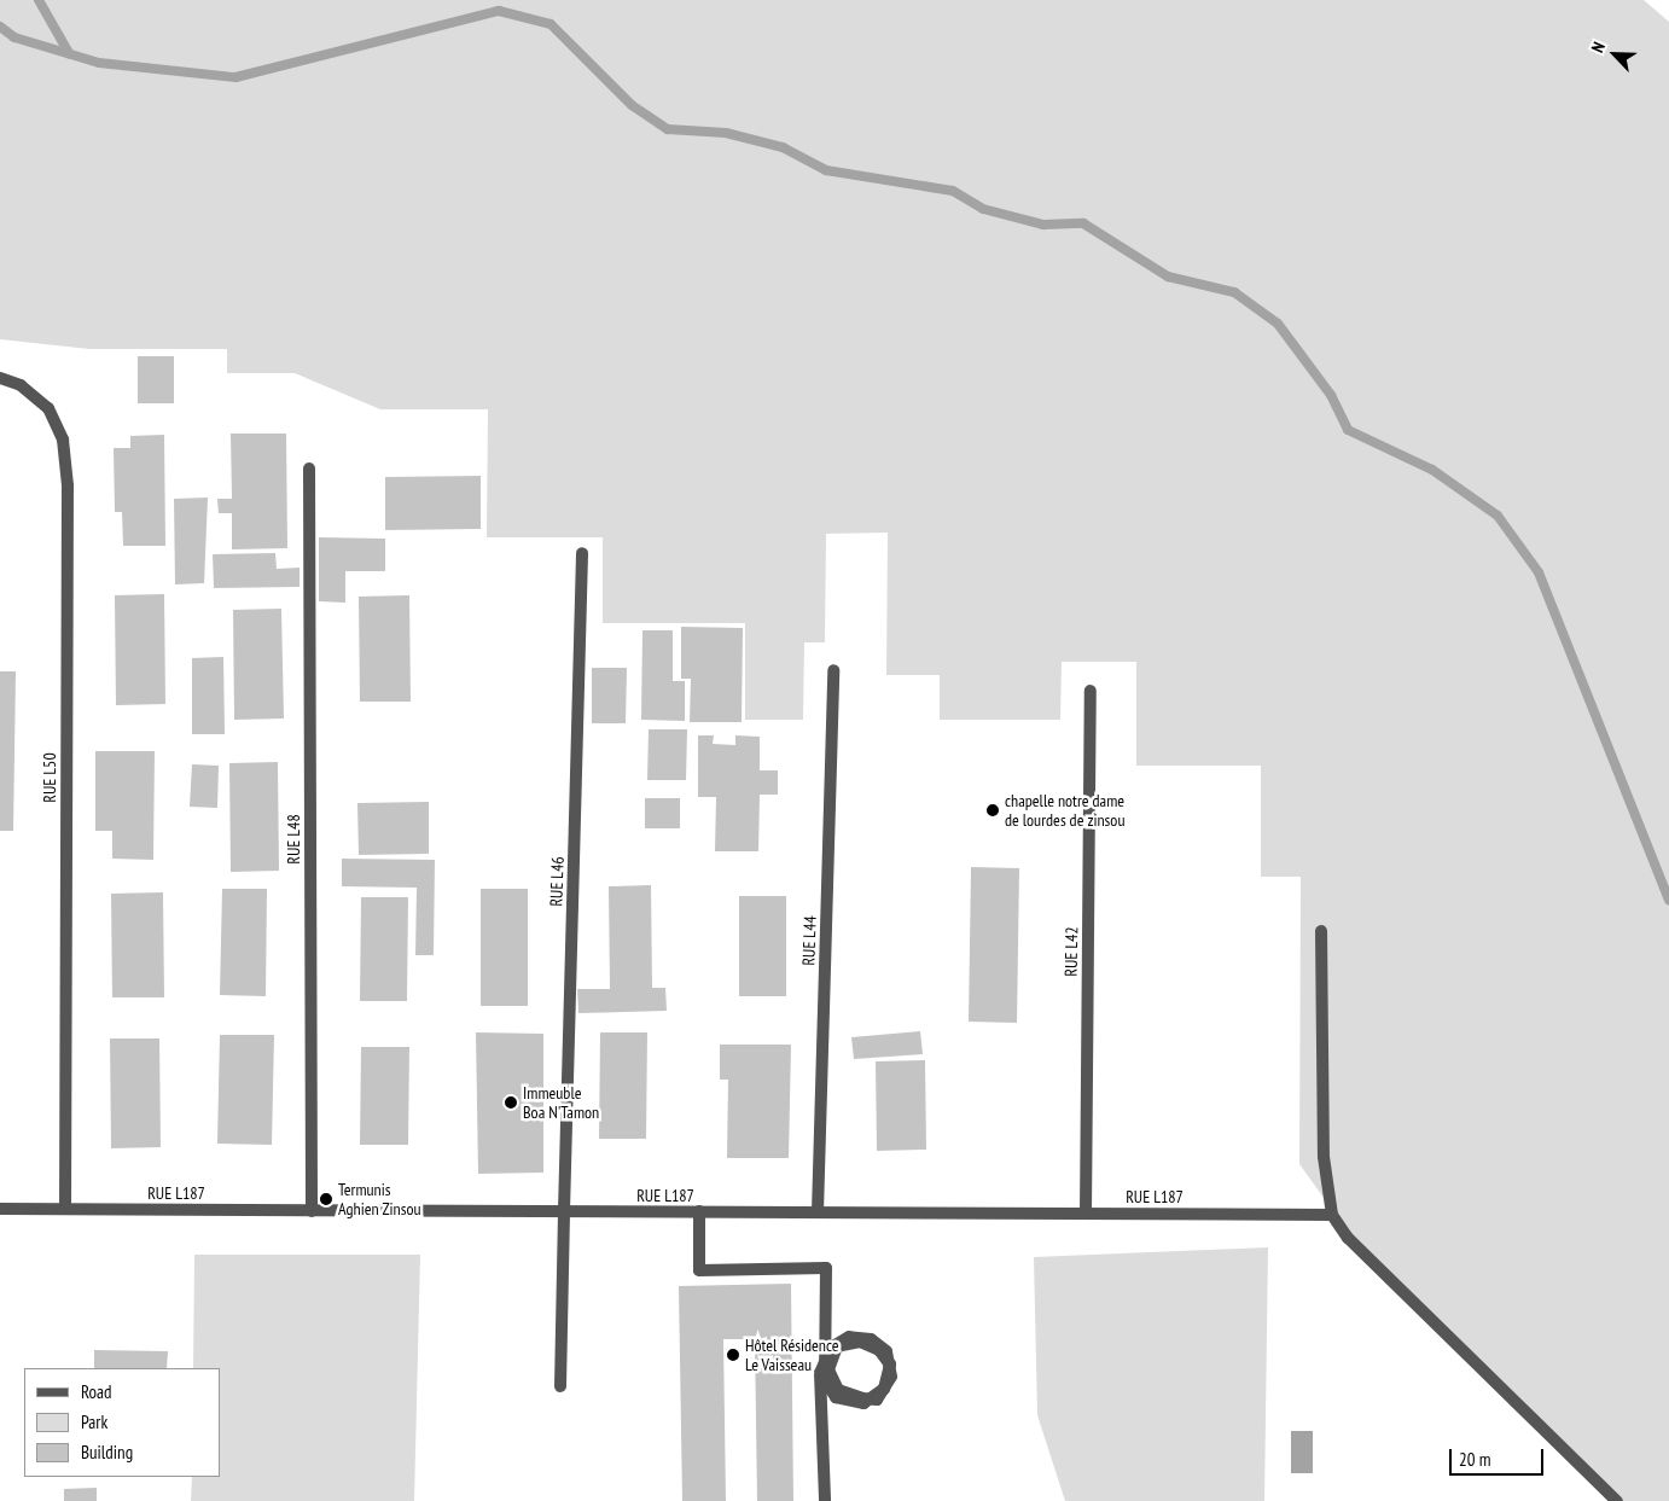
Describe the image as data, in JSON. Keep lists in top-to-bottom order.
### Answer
{
  "streets": {
    "street": [
      "RUE L50",
      "RUE L48",
      "RUE L46",
      "RUE L44",
      "RUE L42",
      "RUE L187"
    ]
  },
  "crossings": [
    ["RUE L50", "RUE L187"],
    ["RUE L48", "RUE L187"],
    ["RUE L46", "RUE L187"],
    ["RUE L44", "RUE L187"],
    ["RUE L42", "RUE L187"]
  ],
  "places": [
    "chapelle notre dame de lourdes de zinsou",
    "Immeuble Boa N'Tamon",
    "Termunis Aghien Zinsou",
    "Hôtel Résidence Le Vaisseau"
  ],
  "legend": ["Road", "Park", "Building"],
  "scale_bar": "20 m",
  "north": "top left"
}
